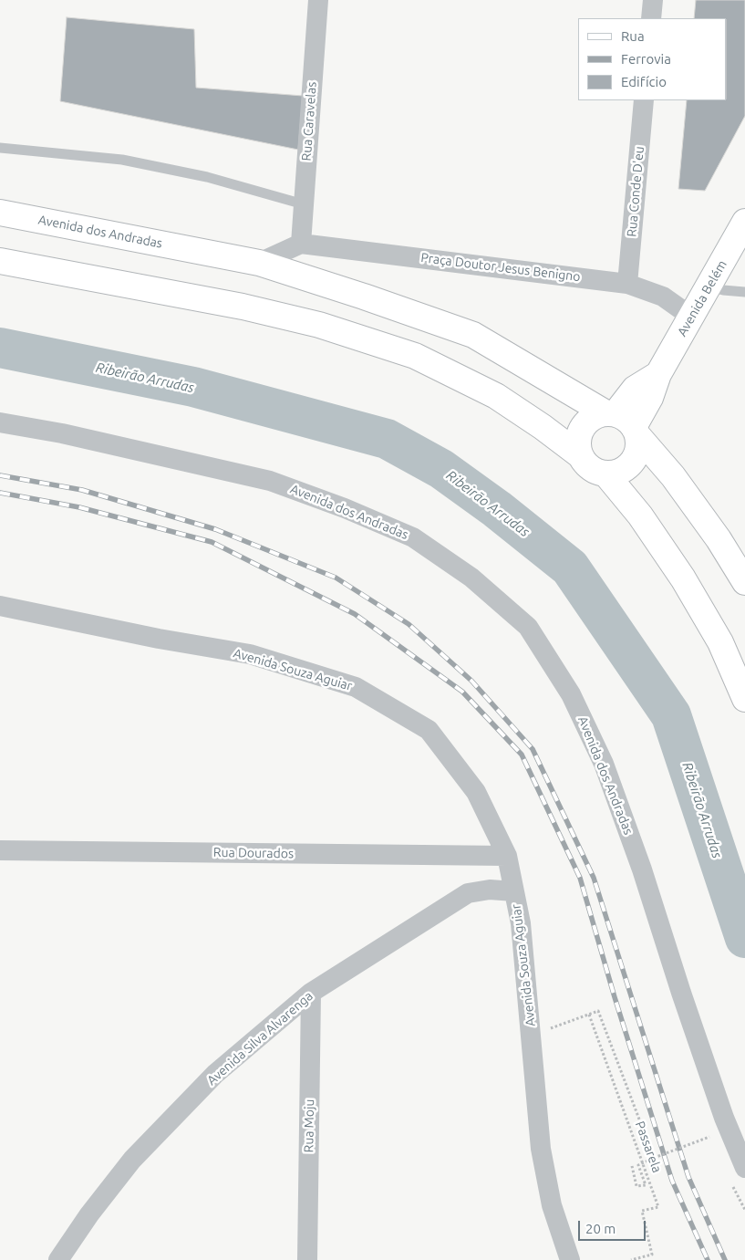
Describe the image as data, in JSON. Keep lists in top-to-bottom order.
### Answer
{
  "streets": {
    "main road": ["Avenida dos Andradas", "Avenida Belém"],
    "street": [
      "Rua Caravelas",
      "Rua Conde D'eu",
      "Praça Doutor Jesus Benigno",
      "Avenida Souza Aguiar",
      "Rua Dourados",
      "Avenida Silva Alvarenga",
      "Rua Moju"
    ],
    "path": ["Passarela"]
  },
  "crossings": [
    ["Rua Caravelas", "Praça Doutor Jesus Benigno"],
    ["Rua Conde D'eu", "Praça Doutor Jesus Benigno"],
    ["Avenida dos Andradas", "Avenida Belém"],
    ["Praça Doutor Jesus Benigno", "Avenida Belém"],
    ["Avenida Souza Aguiar", "Rua Dourados"],
    ["Avenida Souza Aguiar", "Avenida Silva Alvarenga"],
    ["Avenida Silva Alvarenga", "Rua Moju"]
  ],
  "water": ["Ribeirão Arrudas"],
  "legend": ["Rua", "Ferrovia", "Edifício"],
  "scale_bar": "20 m"
}
